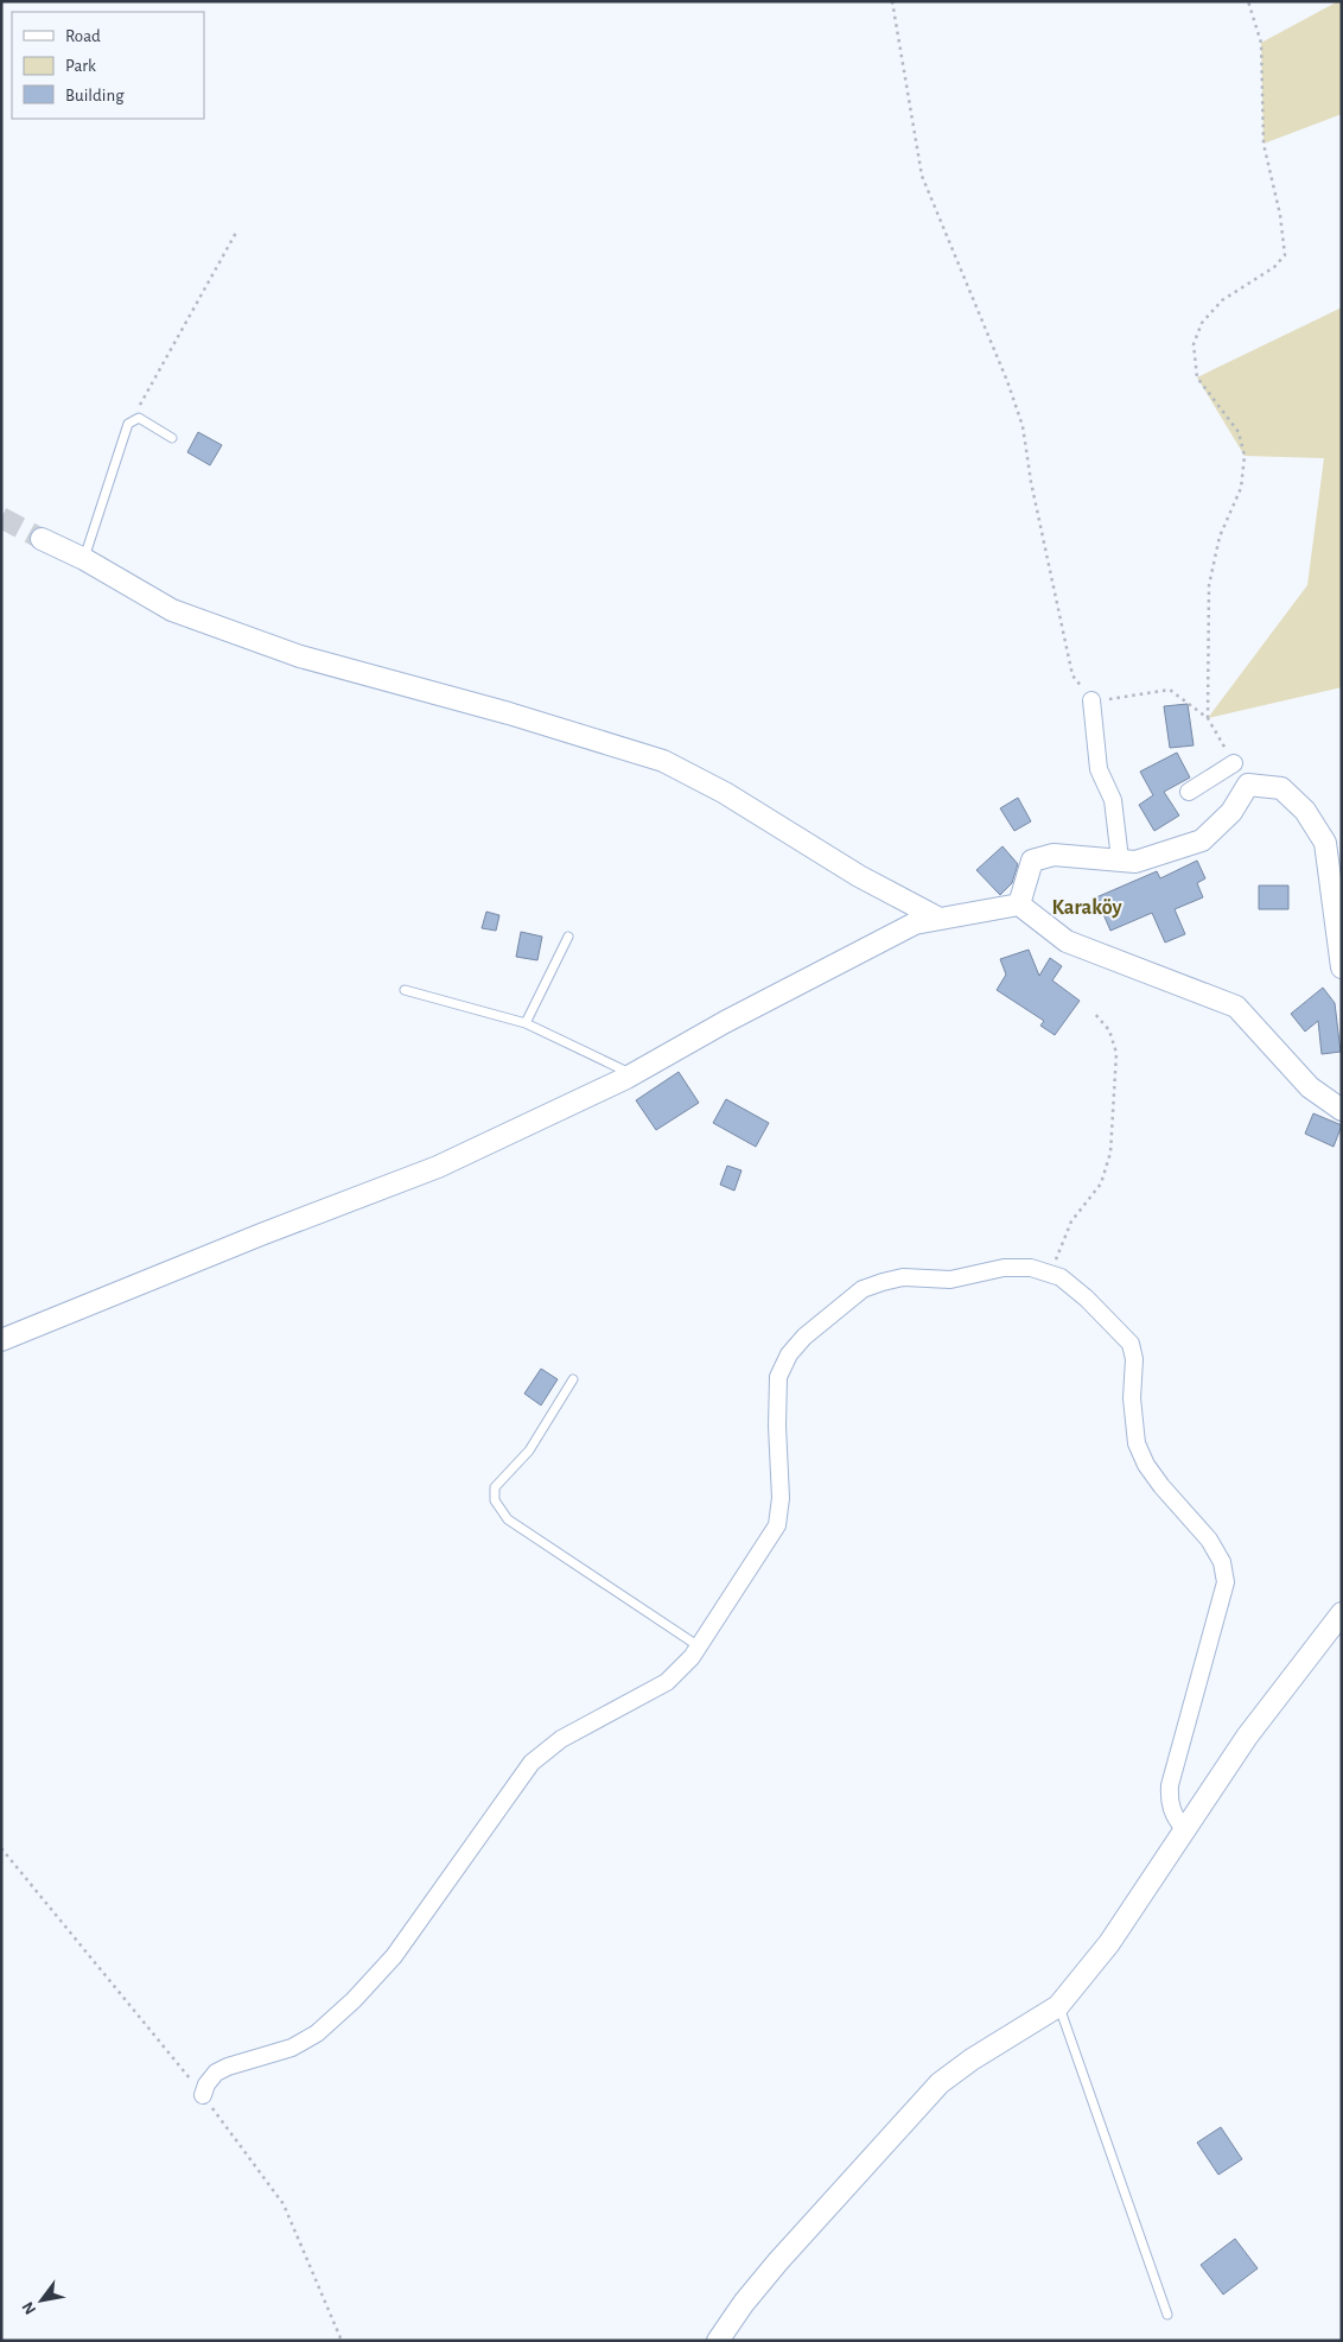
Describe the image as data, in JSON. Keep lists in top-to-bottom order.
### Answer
{
  "districts": ["Karaköy"],
  "legend": ["Road", "Park", "Building"],
  "north": "bottom left"
}
